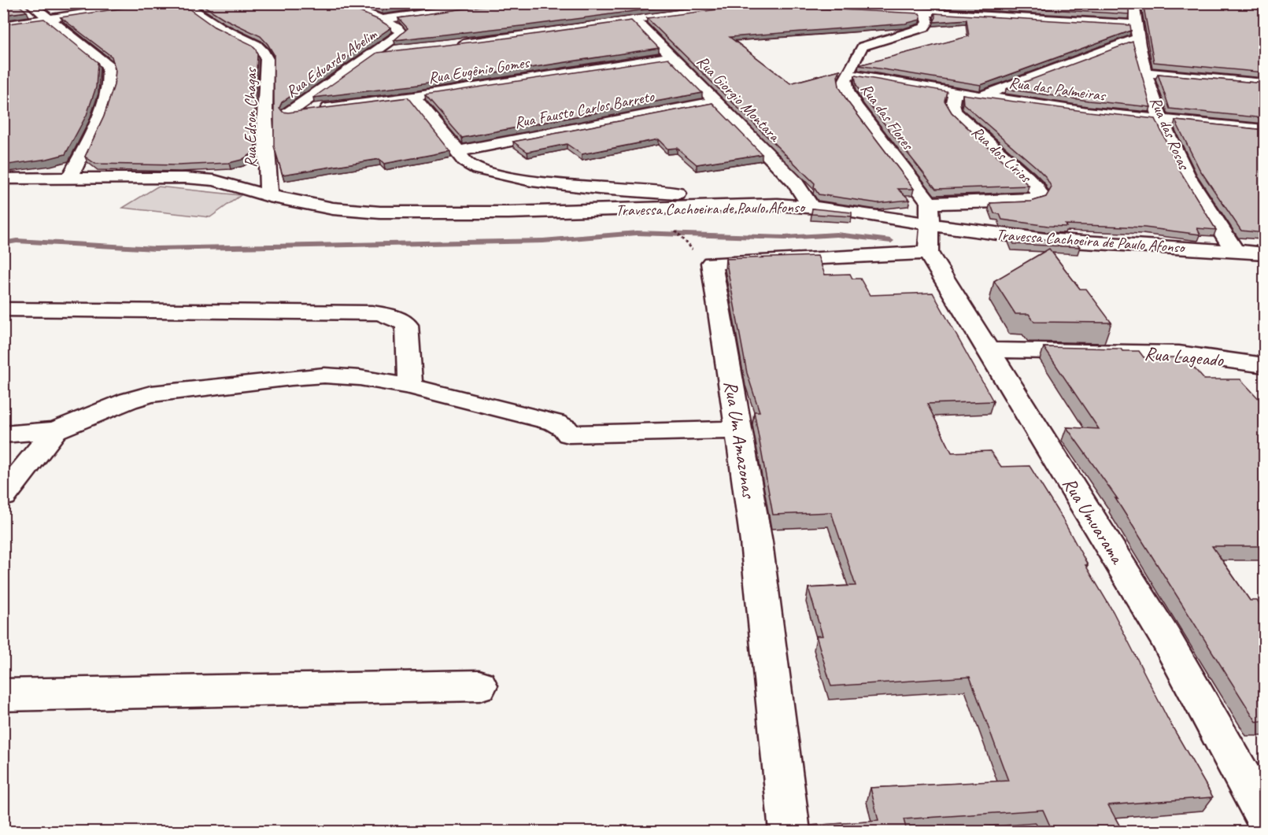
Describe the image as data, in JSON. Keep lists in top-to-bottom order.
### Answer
{
  "streets": {
    "street": [
      "Rua Eduardo Abelim",
      "Rua Eugênio Gomes",
      "Rua das Palmeiras",
      "Rua Giorgio Montara",
      "Rua Fausto Carlos Barreto",
      "Rua das Flores",
      "Rua Edson Chagas",
      "Rua das Rosas",
      "Rua dos Lírios",
      "Travessa Cachoeira de Paulo Afonso",
      "Rua Lageado",
      "Rua Um Amazonas",
      "Rua Umuarama"
    ]
  },
  "crossings": [
    ["Rua Eduardo Abelim", "Rua Eugênio Gomes"],
    ["Rua Eduardo Abelim", "Rua Edson Chagas"],
    ["Rua Eugênio Gomes", "Rua Giorgio Montara"],
    ["Rua das Palmeiras", "Rua das Flores"],
    ["Rua das Palmeiras", "Rua das Rosas"],
    ["Rua das Palmeiras", "Rua dos Lírios"],
    ["Rua Giorgio Montara", "Rua Fausto Carlos Barreto"],
    ["Rua Giorgio Montara", "Travessa Cachoeira de Paulo Afonso"],
    ["Rua das Flores", "Rua dos Lírios"],
    ["Rua das Flores", "Travessa Cachoeira de Paulo Afonso"],
    ["Rua das Flores", "Rua Um Amazonas"],
    ["Rua das Flores", "Rua Umuarama"],
    ["Rua Edson Chagas", "Travessa Cachoeira de Paulo Afonso"],
    ["Rua das Rosas", "Rua dos Lírios"],
    ["Rua das Rosas", "Travessa Cachoeira de Paulo Afonso"],
    ["Rua dos Lírios", "Travessa Cachoeira de Paulo Afonso"],
    ["Rua dos Lírios", "Rua Um Amazonas"],
    ["Rua dos Lírios", "Rua Umuarama"],
    ["Travessa Cachoeira de Paulo Afonso", "Rua Um Amazonas"],
    ["Travessa Cachoeira de Paulo Afonso", "Rua Umuarama"],
    ["Rua Lageado", "Rua Umuarama"],
    ["Rua Um Amazonas", "Rua Umuarama"]
  ]
}
